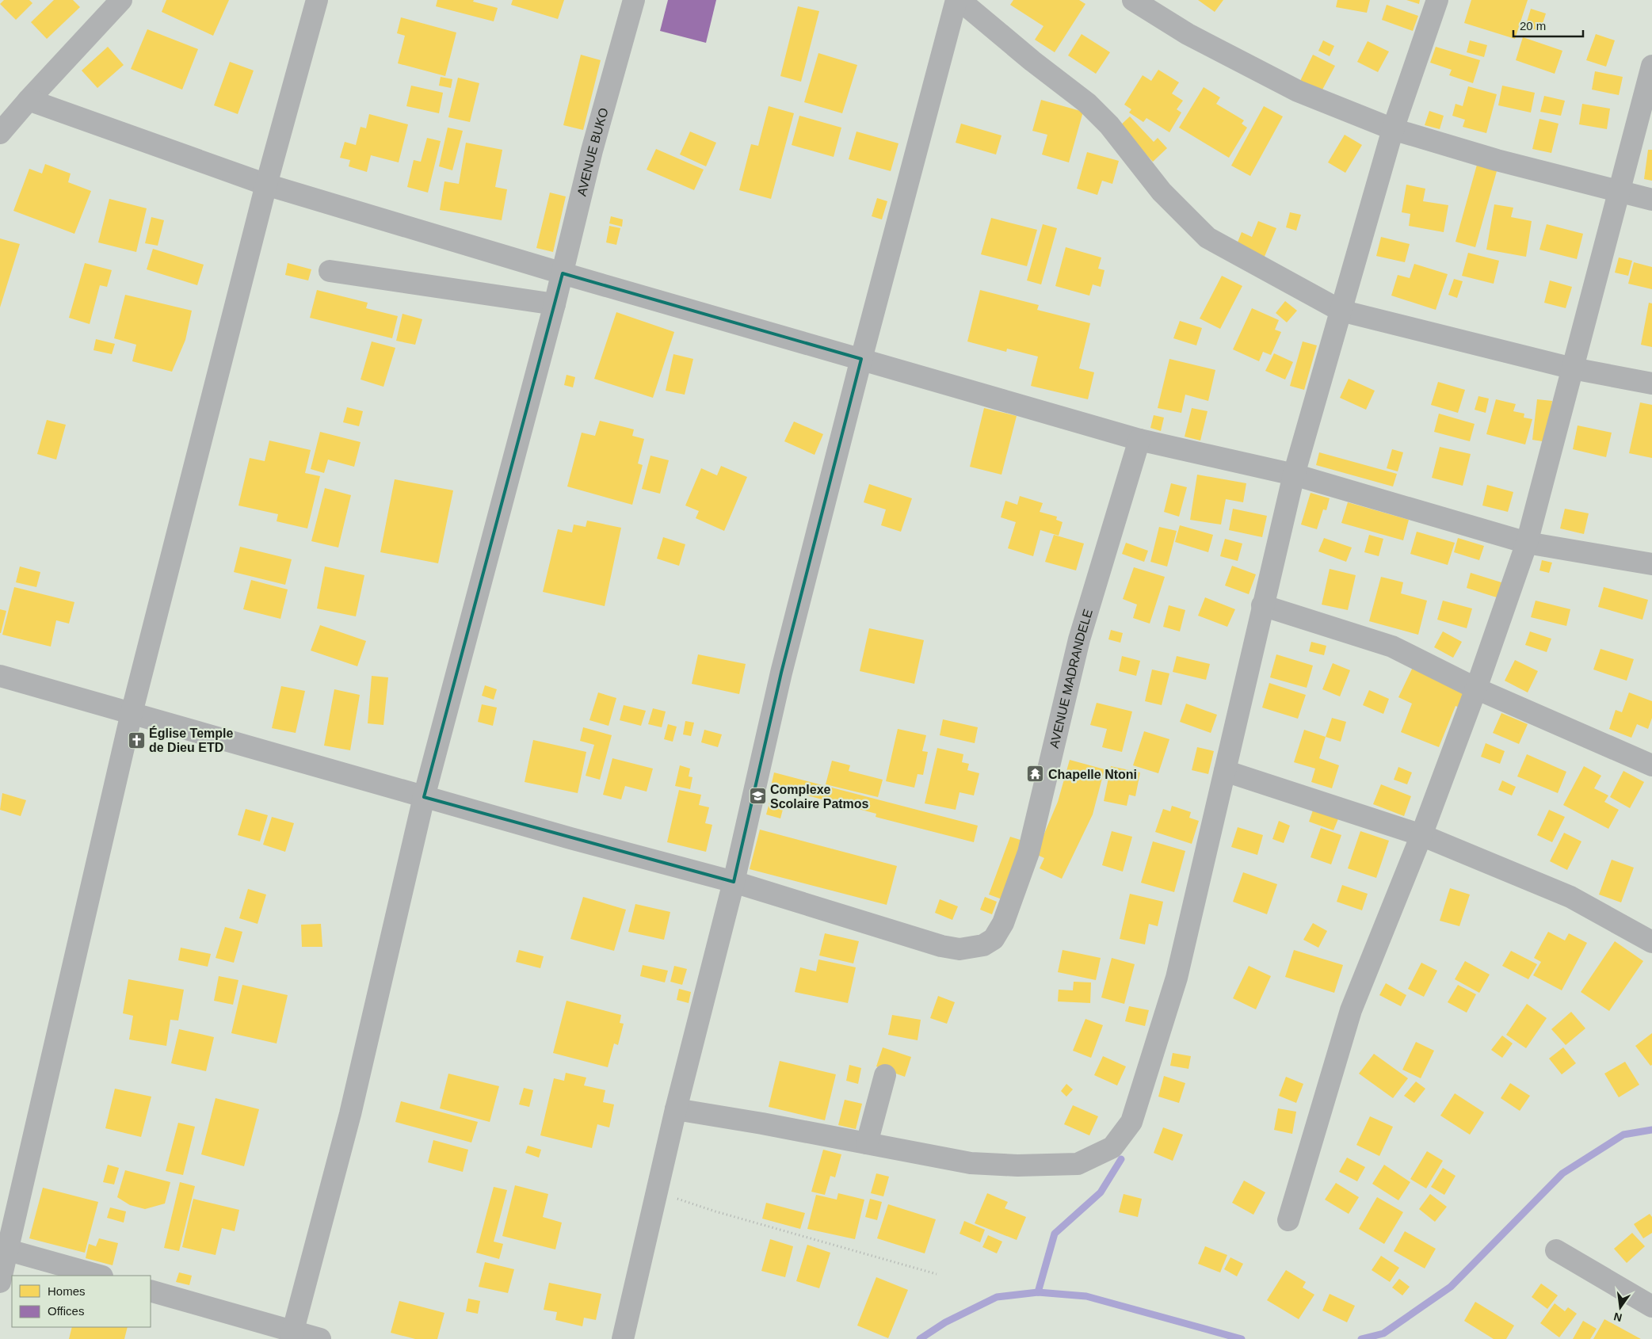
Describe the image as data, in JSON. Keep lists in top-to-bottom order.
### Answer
{
  "streets": {
    "street": ["AVENUE BUKO", "AVENUE MADRANDELE"]
  },
  "places": {
    "church": ["Église Temple de Dieu ETD"],
    "temple": ["Chapelle Ntoni"],
    "school or university": ["Complexe Scolaire Patmos"]
  },
  "legend": ["Homes", "Offices"],
  "scale_bar": "20 m",
  "north": "bottom"
}
